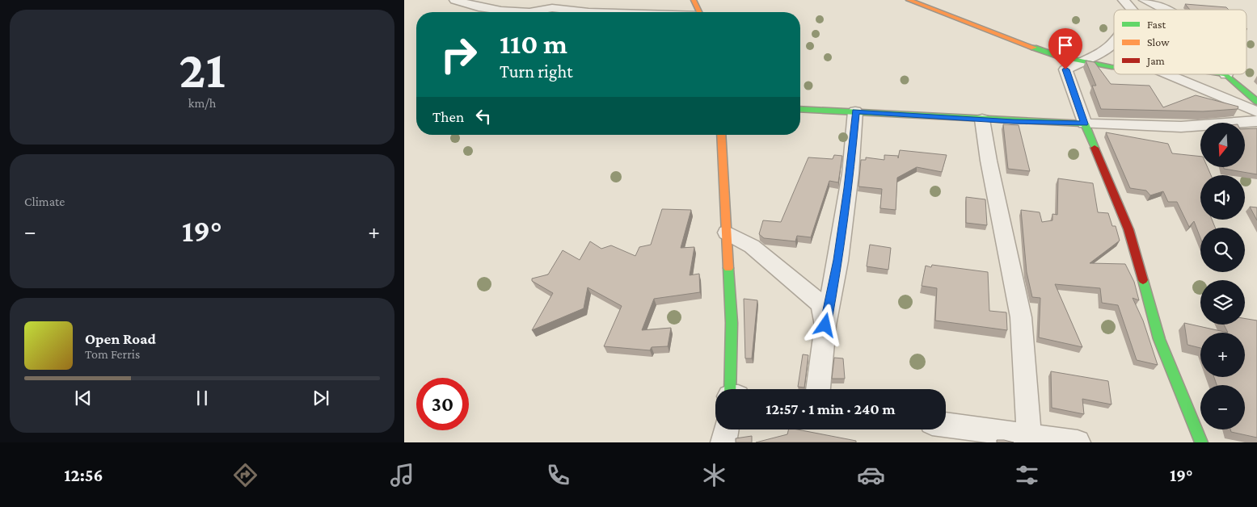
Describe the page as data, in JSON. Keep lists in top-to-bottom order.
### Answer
{
  "legend": ["Fast", "Slow", "Jam"],
  "north": "bottom",
  "page": {
    "tile": [
      ["21", "km/h"],
      "Climate"
    ],
    "turn": ["110 m", "Turn right"],
    "then": "Then",
    "map_buttons": ["+", "−"],
    "heat": ["−", "19°", "+"],
    "song": ["Open Road", "Tom Ferris"],
    "limit": "30",
    "trip": "12:57 · 1 min · 240 m",
    "tabs": ["12:56", "19°"]
  }
}
